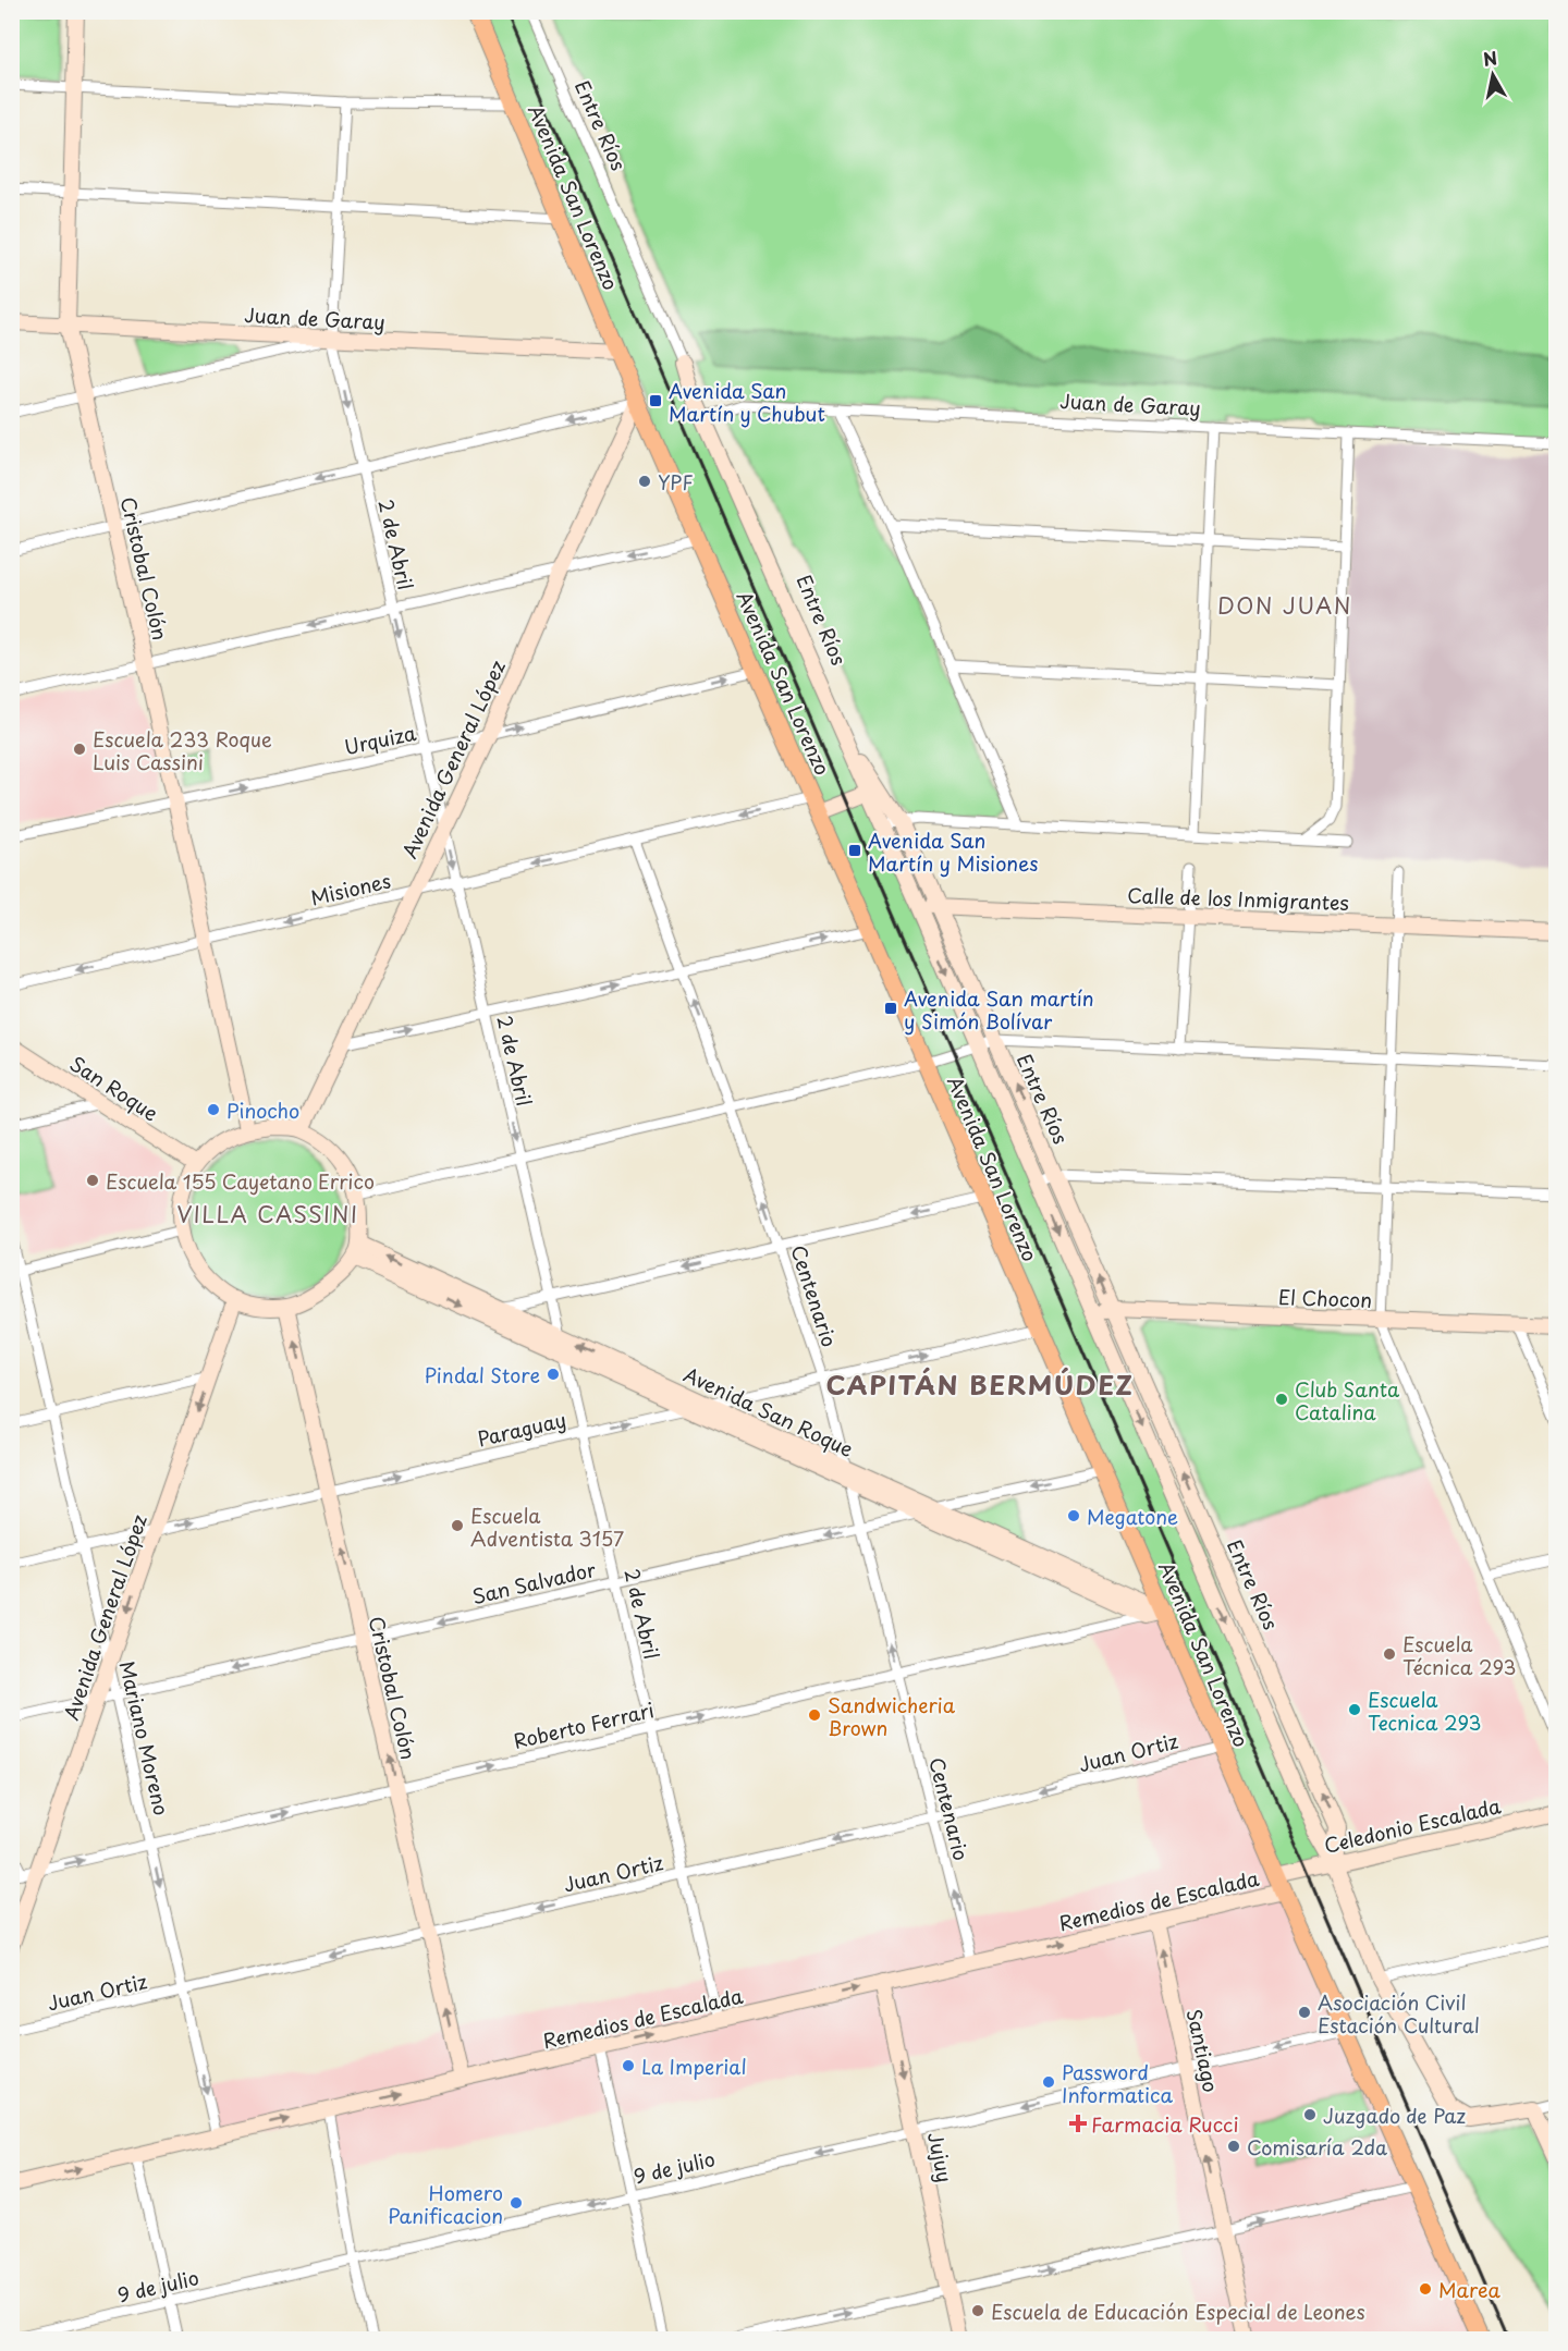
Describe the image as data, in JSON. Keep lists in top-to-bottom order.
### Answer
{
  "streets": {
    "main road": ["Avenida San Lorenzo"],
    "street": [
      "Entre Ríos",
      "Juan de Garay",
      "2 de Abril",
      "Cristobal Colón",
      "Urquiza",
      "Avenida General López",
      "Misiones",
      "Calle de los Inmigrantes",
      "San Roque",
      "Centenario",
      "El Chocon",
      "Avenida San Roque",
      "Paraguay",
      "San Salvador",
      "Roberto Ferrari",
      "Mariano Moreno",
      "Juan Ortiz",
      "Celedonio Escalada",
      "Remedios de Escalada",
      "Santiago",
      "Jujuy",
      "9 de julio"
    ]
  },
  "crossings": [
    ["Entre Ríos", "Juan de Garay"],
    ["Entre Ríos", "Calle de los Inmigrantes"],
    ["Entre Ríos", "El Chocon"],
    ["Entre Ríos", "Celedonio Escalada"],
    ["Avenida San Lorenzo", "Juan de Garay"],
    ["Avenida San Lorenzo", "Urquiza"],
    ["Avenida San Lorenzo", "Avenida General López"],
    ["Avenida San Lorenzo", "Misiones"],
    ["Avenida San Lorenzo", "Avenida San Roque"],
    ["Avenida San Lorenzo", "Paraguay"],
    ["Avenida San Lorenzo", "San Salvador"],
    ["Avenida San Lorenzo", "Roberto Ferrari"],
    ["Avenida San Lorenzo", "Juan Ortiz"],
    ["Avenida San Lorenzo", "Celedonio Escalada"],
    ["Avenida San Lorenzo", "Remedios de Escalada"],
    ["Avenida San Lorenzo", "9 de julio"],
    ["Juan de Garay", "2 de Abril"],
    ["Juan de Garay", "Cristobal Colón"],
    ["2 de Abril", "Urquiza"],
    ["2 de Abril", "Avenida General López"],
    ["2 de Abril", "Misiones"],
    ["2 de Abril", "Avenida San Roque"],
    ["2 de Abril", "Paraguay"],
    ["2 de Abril", "San Salvador"],
    ["2 de Abril", "Roberto Ferrari"],
    ["2 de Abril", "Juan Ortiz"],
    ["2 de Abril", "Remedios de Escalada"],
    ["Cristobal Colón", "Urquiza"],
    ["Cristobal Colón", "Avenida General López"],
    ["Cristobal Colón", "Misiones"],
    ["Cristobal Colón", "San Roque"],
    ["Cristobal Colón", "Avenida San Roque"],
    ["Cristobal Colón", "Paraguay"],
    ["Cristobal Colón", "San Salvador"],
    ["Cristobal Colón", "Roberto Ferrari"],
    ["Cristobal Colón", "Juan Ortiz"],
    ["Cristobal Colón", "Remedios de Escalada"],
    ["Urquiza", "Avenida General López"],
    ["Avenida General López", "Misiones"],
    ["Avenida General López", "San Roque"],
    ["Avenida General López", "Avenida San Roque"],
    ["Avenida General López", "Paraguay"],
    ["Avenida General López", "San Salvador"],
    ["Avenida General López", "Roberto Ferrari"],
    ["Avenida General López", "Mariano Moreno"],
    ["Misiones", "Centenario"],
    ["San Roque", "Avenida San Roque"],
    ["Centenario", "Avenida San Roque"],
    ["Centenario", "Paraguay"],
    ["Centenario", "San Salvador"],
    ["Centenario", "Roberto Ferrari"],
    ["Centenario", "Juan Ortiz"],
    ["Centenario", "Remedios de Escalada"],
    ["Avenida San Roque", "Paraguay"],
    ["Avenida San Roque", "San Salvador"],
    ["Avenida San Roque", "Roberto Ferrari"],
    ["Paraguay", "Mariano Moreno"],
    ["San Salvador", "Mariano Moreno"],
    ["Roberto Ferrari", "Mariano Moreno"],
    ["Mariano Moreno", "Juan Ortiz"],
    ["Mariano Moreno", "Remedios de Escalada"],
    ["Remedios de Escalada", "Santiago"],
    ["Remedios de Escalada", "Jujuy"],
    ["Santiago", "9 de julio"],
    ["Jujuy", "9 de julio"]
  ],
  "one_way": [
    "Urquiza",
    "Misiones",
    "Centenario",
    "Paraguay",
    "San Salvador",
    "Roberto Ferrari",
    "Juan Ortiz",
    "Remedios de Escalada",
    "Santiago",
    "Jujuy",
    "9 de julio"
  ],
  "districts": ["DON JUAN", "VILLA CASSINI", "CAPITÁN BERMÚDEZ"],
  "places": {
    "transit": ["Avenida San Martín y Chubut", "Avenida San Martín y Misiones", "Avenida San martín y Simón Bolívar"],
    "other": [
      "YPF",
      "Escuela 233 Roque Luis Cassini",
      "Pinocho",
      "Escuela 155 Cayetano Errico",
      "Pindal Store",
      "Club Santa Catalina",
      "Megatone",
      "Escuela Adventista 3157",
      "Escuela Técnica 293",
      "Escuela Tecnica 293",
      "Sandwicheria Brown",
      "Asociación Civil Estación Cultural",
      "La Imperial",
      "Password Informatica",
      "Juzgado de Paz",
      "Comisaría 2da",
      "Homero Panificacion",
      "Marea",
      "Escuela de Educación Especial de Leones"
    ],
    "health": ["Farmacia Rucci"]
  },
  "north": "top"
}
